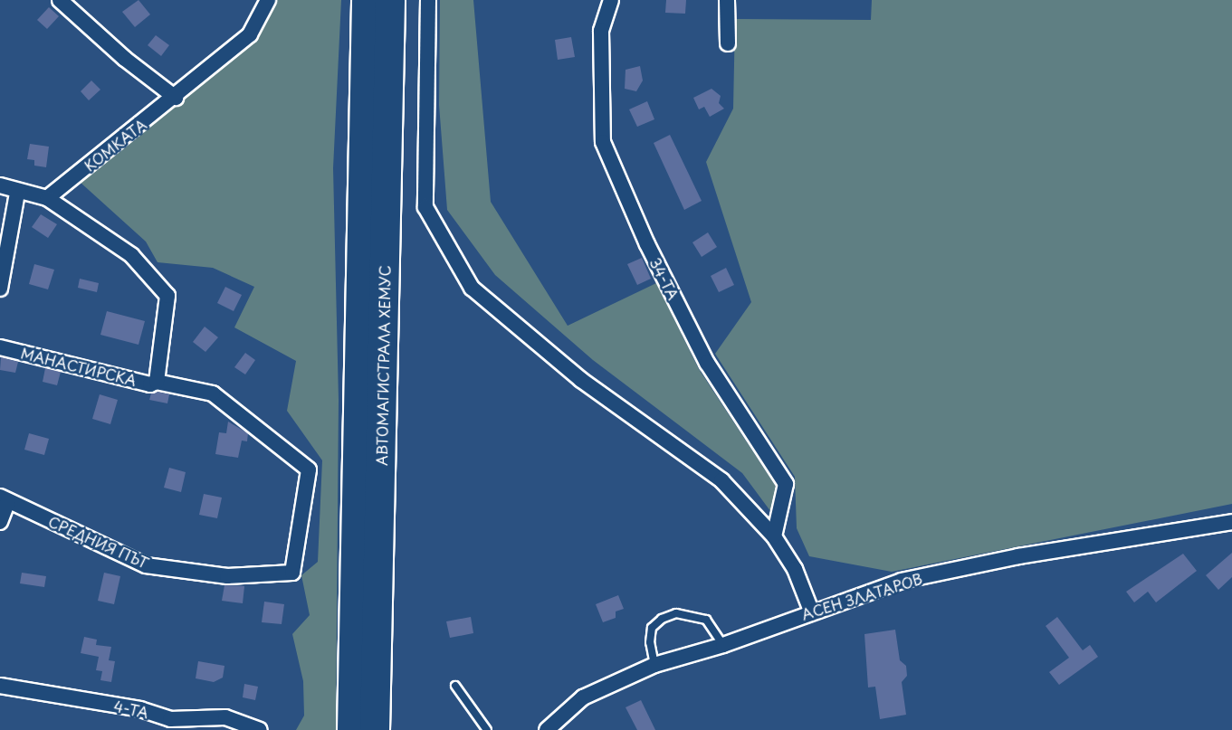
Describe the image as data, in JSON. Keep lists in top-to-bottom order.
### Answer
{
  "streets": {
    "highway": ["АВТОМАГИСТРАЛА ХЕМУС"],
    "street": [
      "КОМКАТА",
      "34-ТА",
      "МАНАСТИРСКА",
      "СРЕДНИЯ ПЪТ",
      "АСЕН ЗЛАТАРОВ",
      "4-ТА"
    ]
  },
  "crossings": [
    ["МАНАСТИРСКА", "СРЕДНИЯ ПЪТ"]
  ]
}
